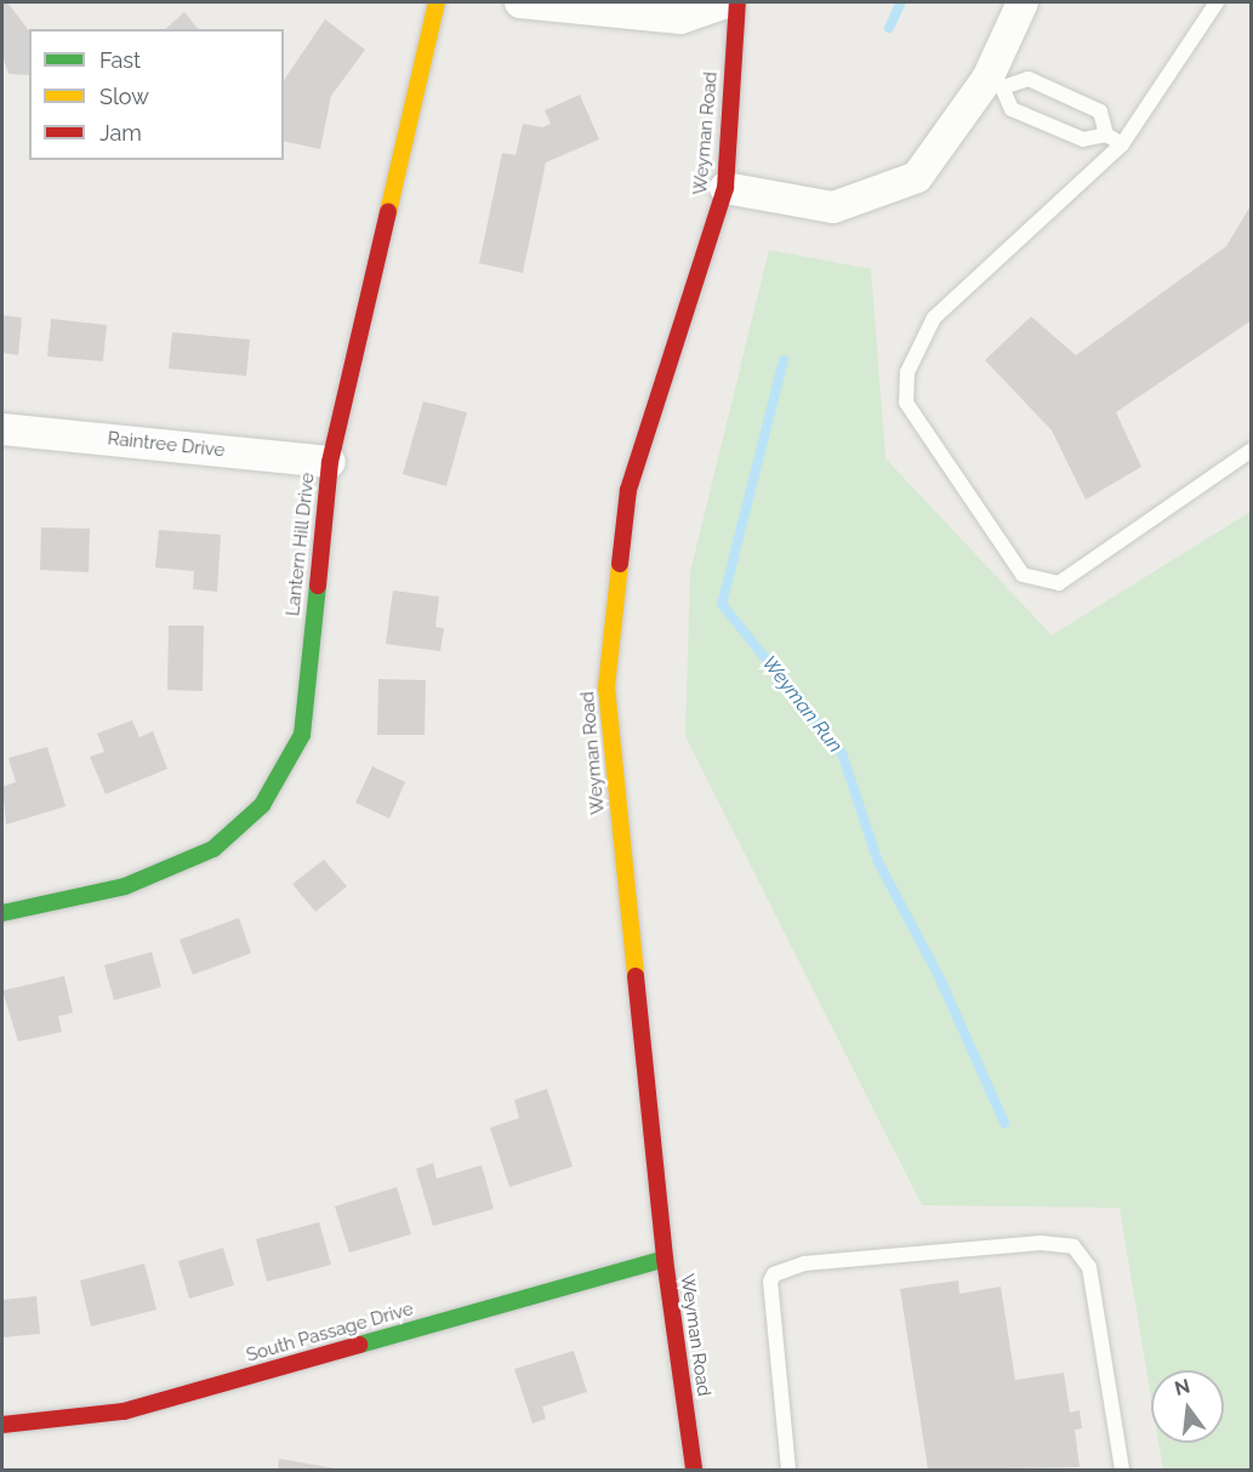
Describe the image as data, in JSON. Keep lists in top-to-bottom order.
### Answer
{
  "streets": {
    "street": [
      "Weyman Road",
      "Raintree Drive",
      "Lantern Hill Drive",
      "South Passage Drive"
    ]
  },
  "crossings": [
    ["Weyman Road", "South Passage Drive"],
    ["Raintree Drive", "Lantern Hill Drive"]
  ],
  "water": ["Weyman Run"],
  "legend": ["Fast", "Slow", "Jam"],
  "north": "top"
}
